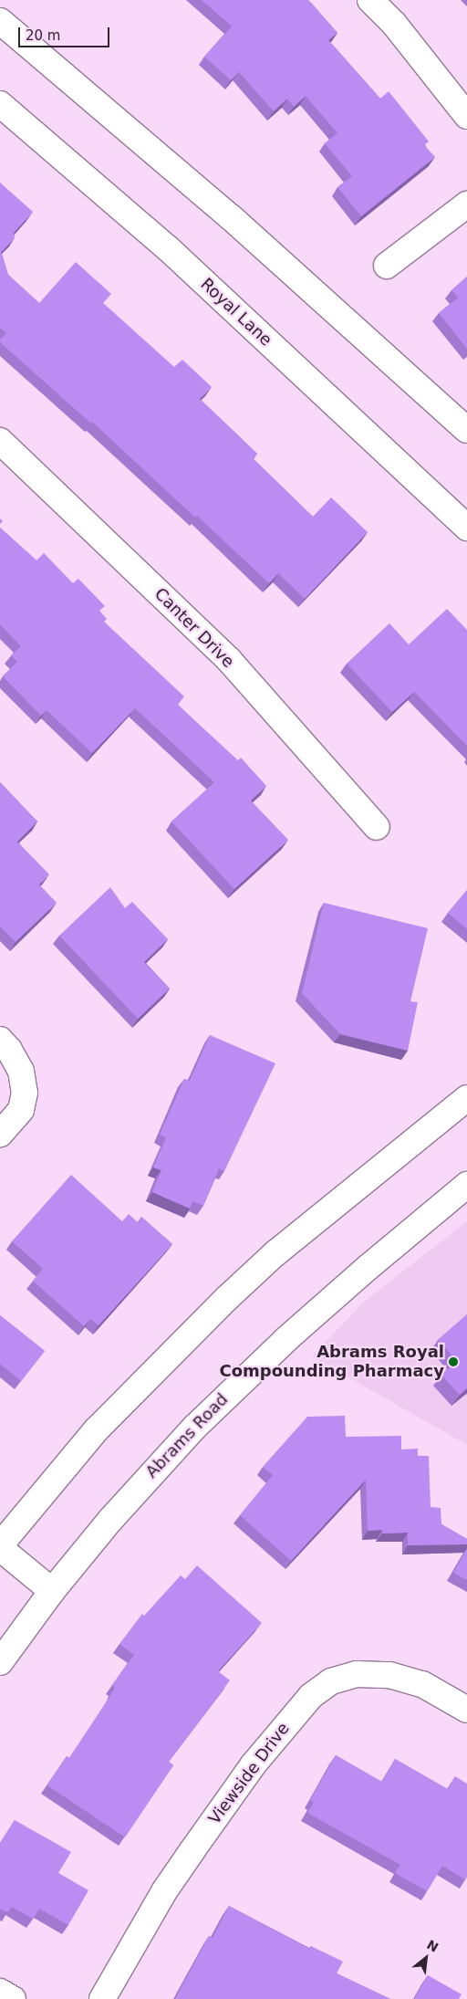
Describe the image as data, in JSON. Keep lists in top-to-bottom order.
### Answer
{
  "streets": {
    "main road": [
      "Royal Lane",
      "Canter Drive",
      "Abrams Road",
      "Viewside Drive"
    ]
  },
  "places": ["Abrams Royal Compounding Pharmacy"],
  "scale_bar": "20 m",
  "north": "top right"
}
